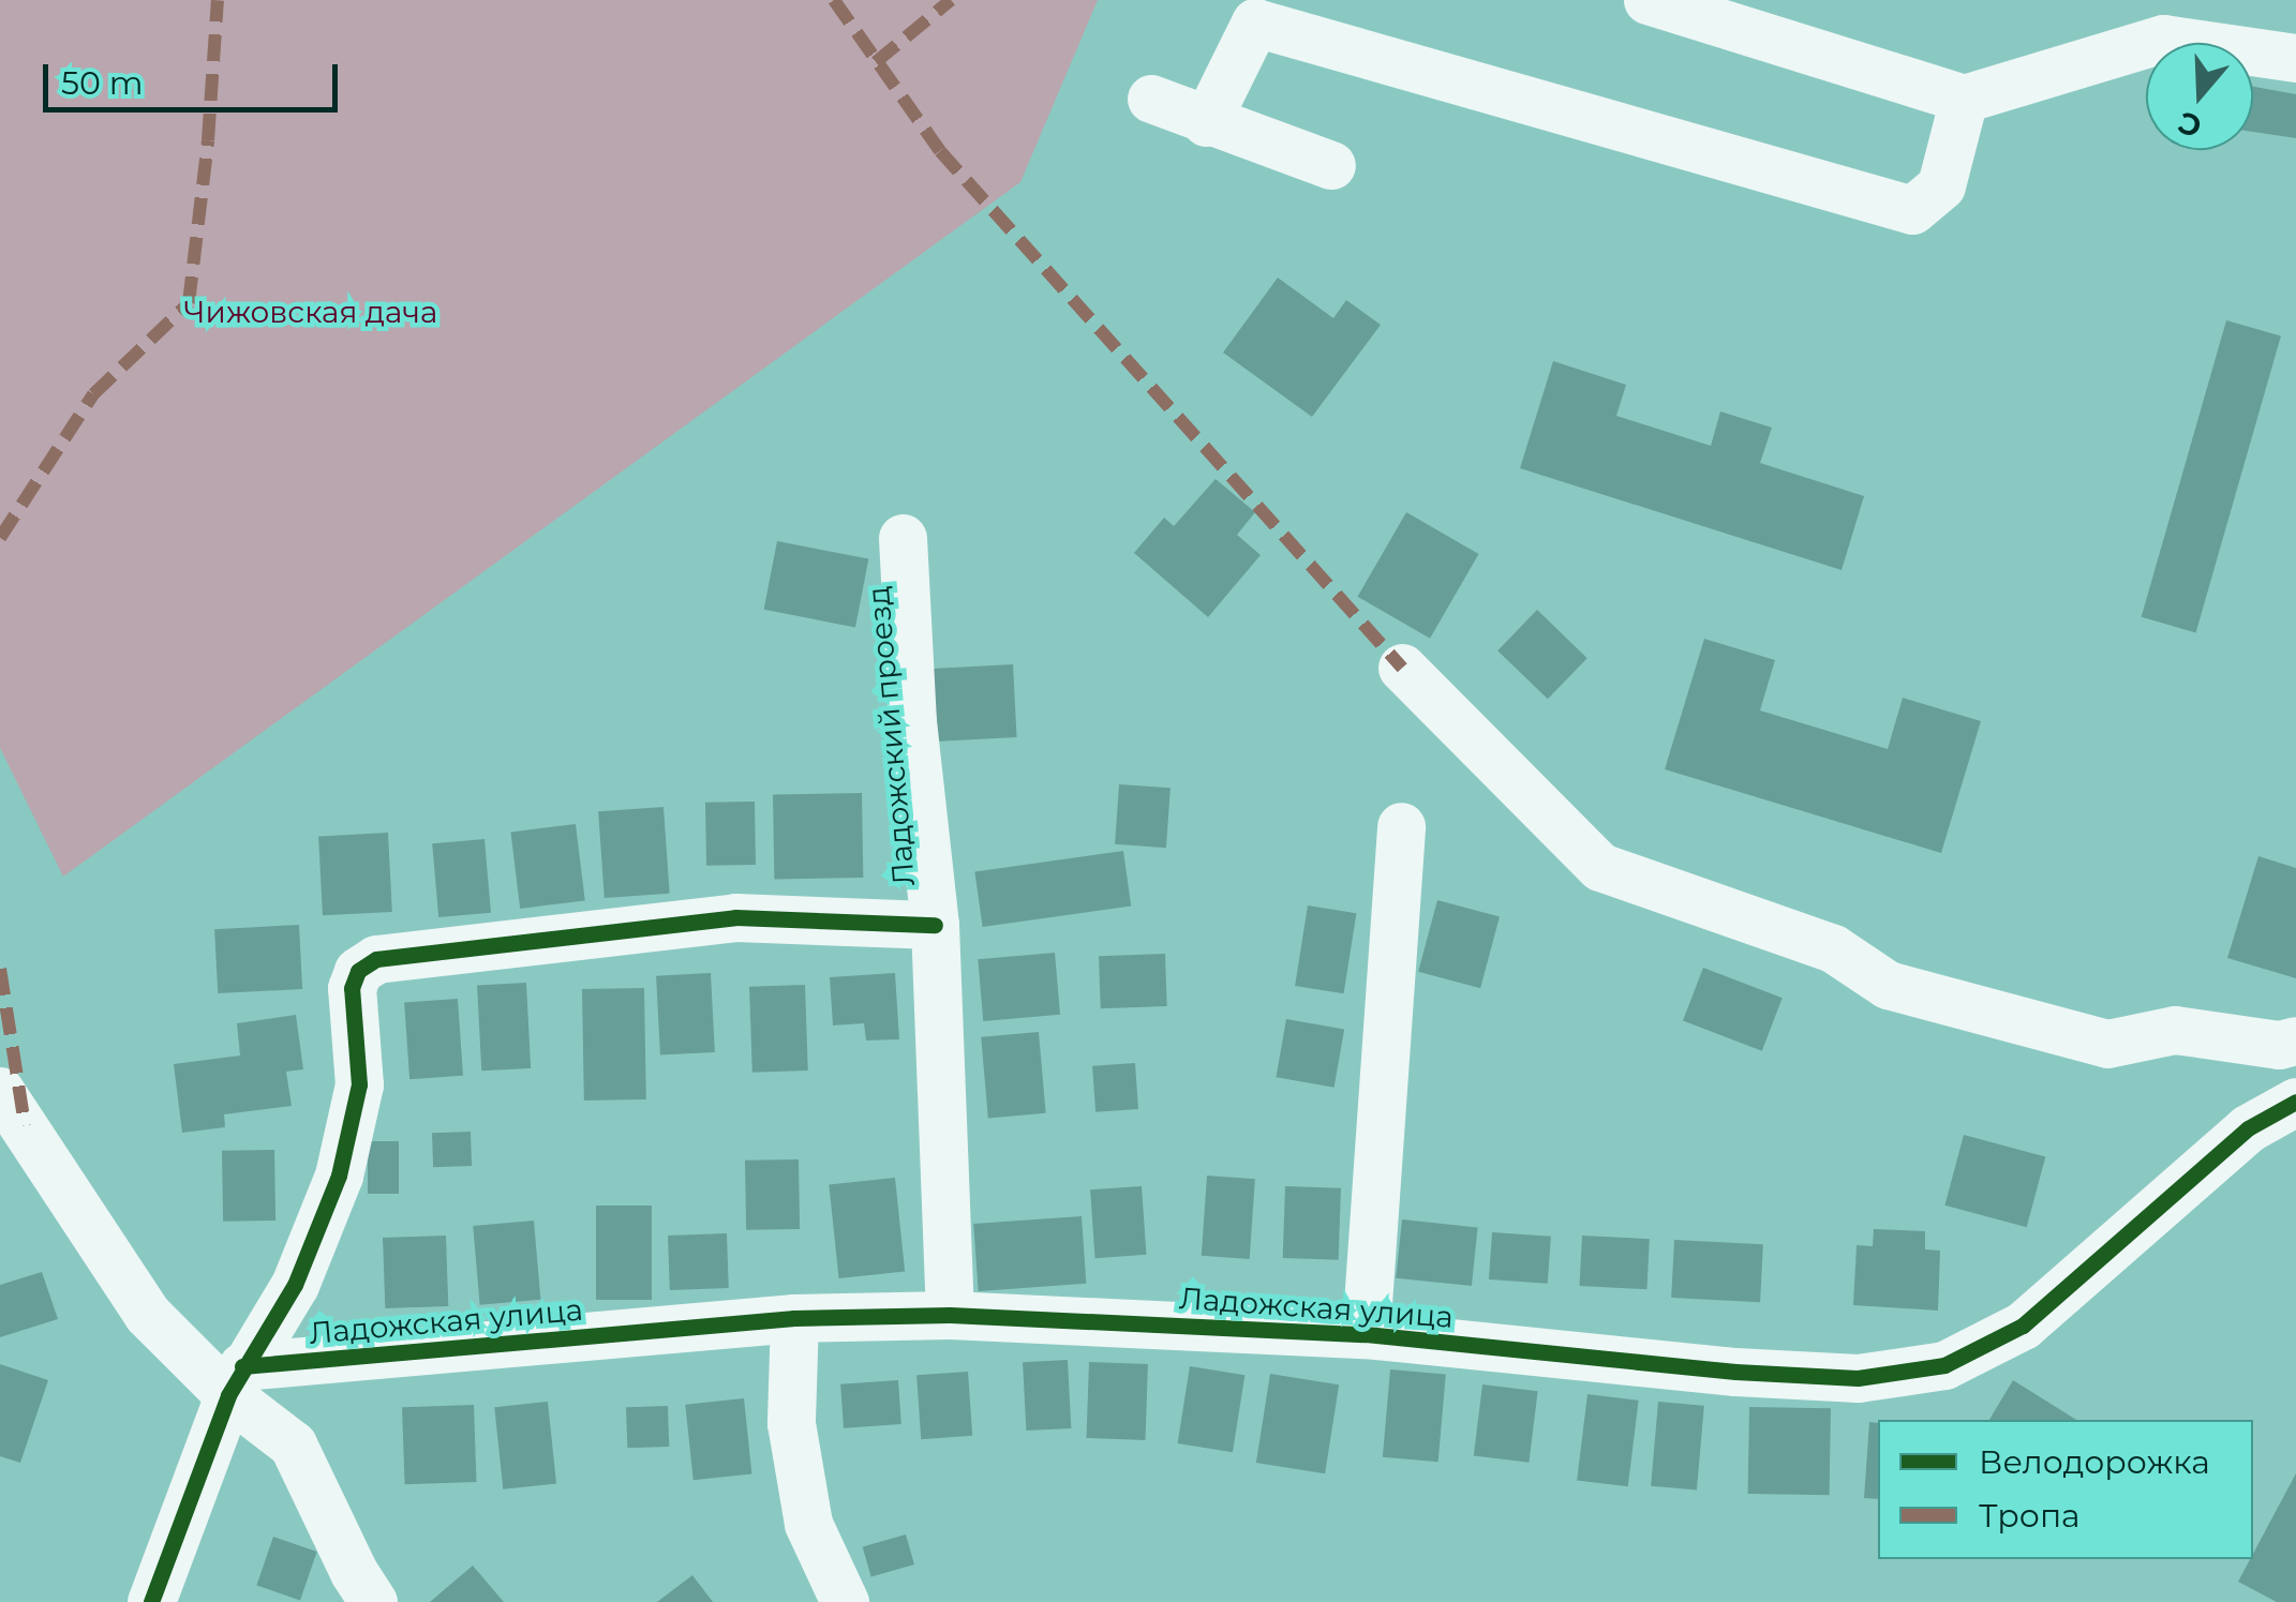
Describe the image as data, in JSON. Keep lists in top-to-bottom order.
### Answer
{
  "streets": {
    "street": ["Ладожский проезд", "Ладожская улица"]
  },
  "crossings": [
    ["Ладожский проезд", "Ладожская улица"]
  ],
  "parks": ["Чижовская дача"],
  "legend": ["Велодорожка", "Тропа"],
  "scale_bar": "50 m",
  "north": "bottom"
}
